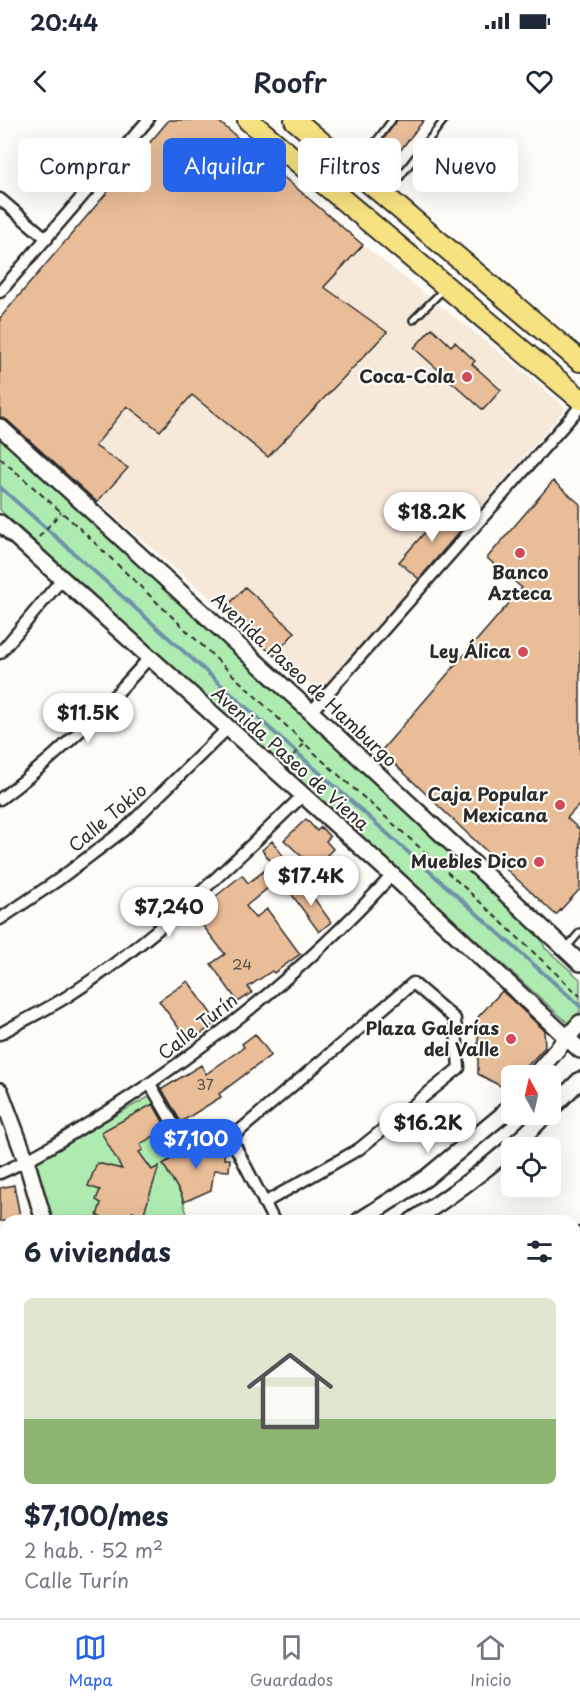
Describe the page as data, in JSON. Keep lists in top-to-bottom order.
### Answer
{
  "streets": {
    "street": [
      "Avenida Paseo de Hamburgo",
      "Avenida Paseo de Viena",
      "Calle Tokio",
      "Calle Turín"
    ]
  },
  "crossings": [
    ["Avenida Paseo de Viena", "Calle Tokio"],
    ["Avenida Paseo de Viena", "Calle Turín"]
  ],
  "places": [
    "Coca-Cola",
    "Banco Azteca",
    "Ley Álica",
    "Caja Popular Mexicana",
    "Muebles Dico",
    "Plaza Galerías del Valle"
  ],
  "house_numbers": ["24", "37"],
  "north": "top",
  "page": {
    "status": "20:44",
    "header": "Roofr",
    "chip": [
      "Comprar",
      "Alquilar",
      "Filtros",
      "Nuevo"
    ],
    "price": [
      "$18.2K",
      "$11.5K",
      "$17.4K",
      "$7,240",
      "$16.2K",
      "$7,100"
    ],
    "heading": "6 viviendas",
    "list": [
      {
        "name": "$7,100/mes",
        "note": "2 hab. · 52 m² · Calle Turín"
      }
    ],
    "tabs": ["Mapa", "Guardados", "Inicio"]
  }
}
